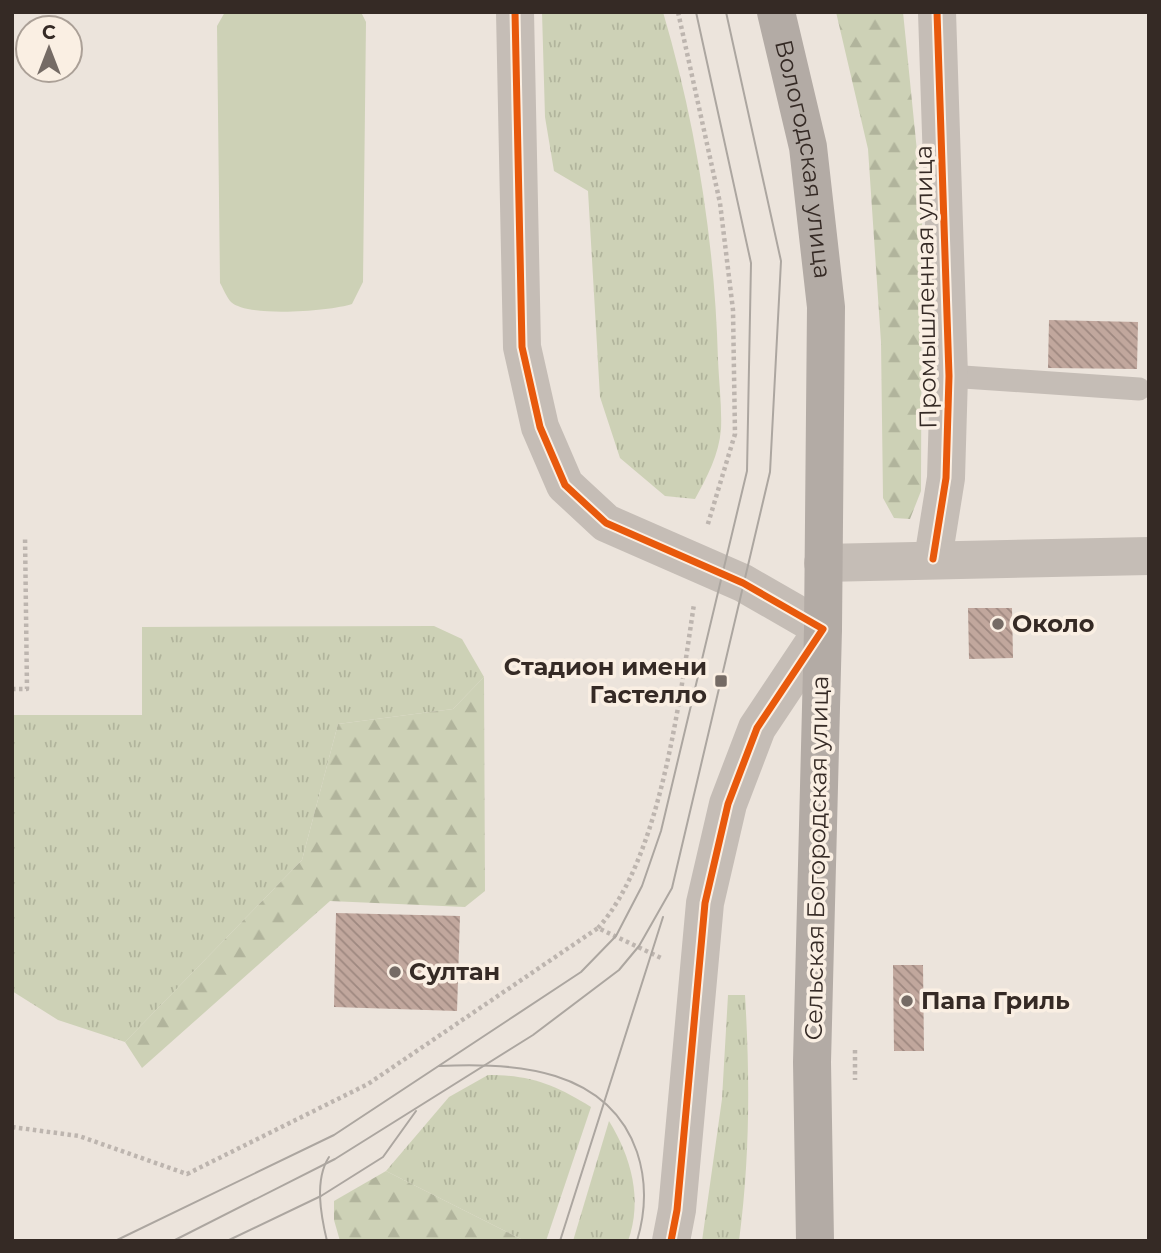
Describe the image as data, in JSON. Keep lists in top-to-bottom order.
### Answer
{
  "streets": {
    "main road": ["Вологодская улица", "Сельская Богородская улица"],
    "street": ["Промышленная улица"]
  },
  "crossings": [
    ["Вологодская улица", "Сельская Богородская улица"]
  ],
  "places": {
    "other": ["Около", "Султан", "Папа Гриль"],
    "transit": ["Стадион имени Гастелло"]
  },
  "north": "top"
}
